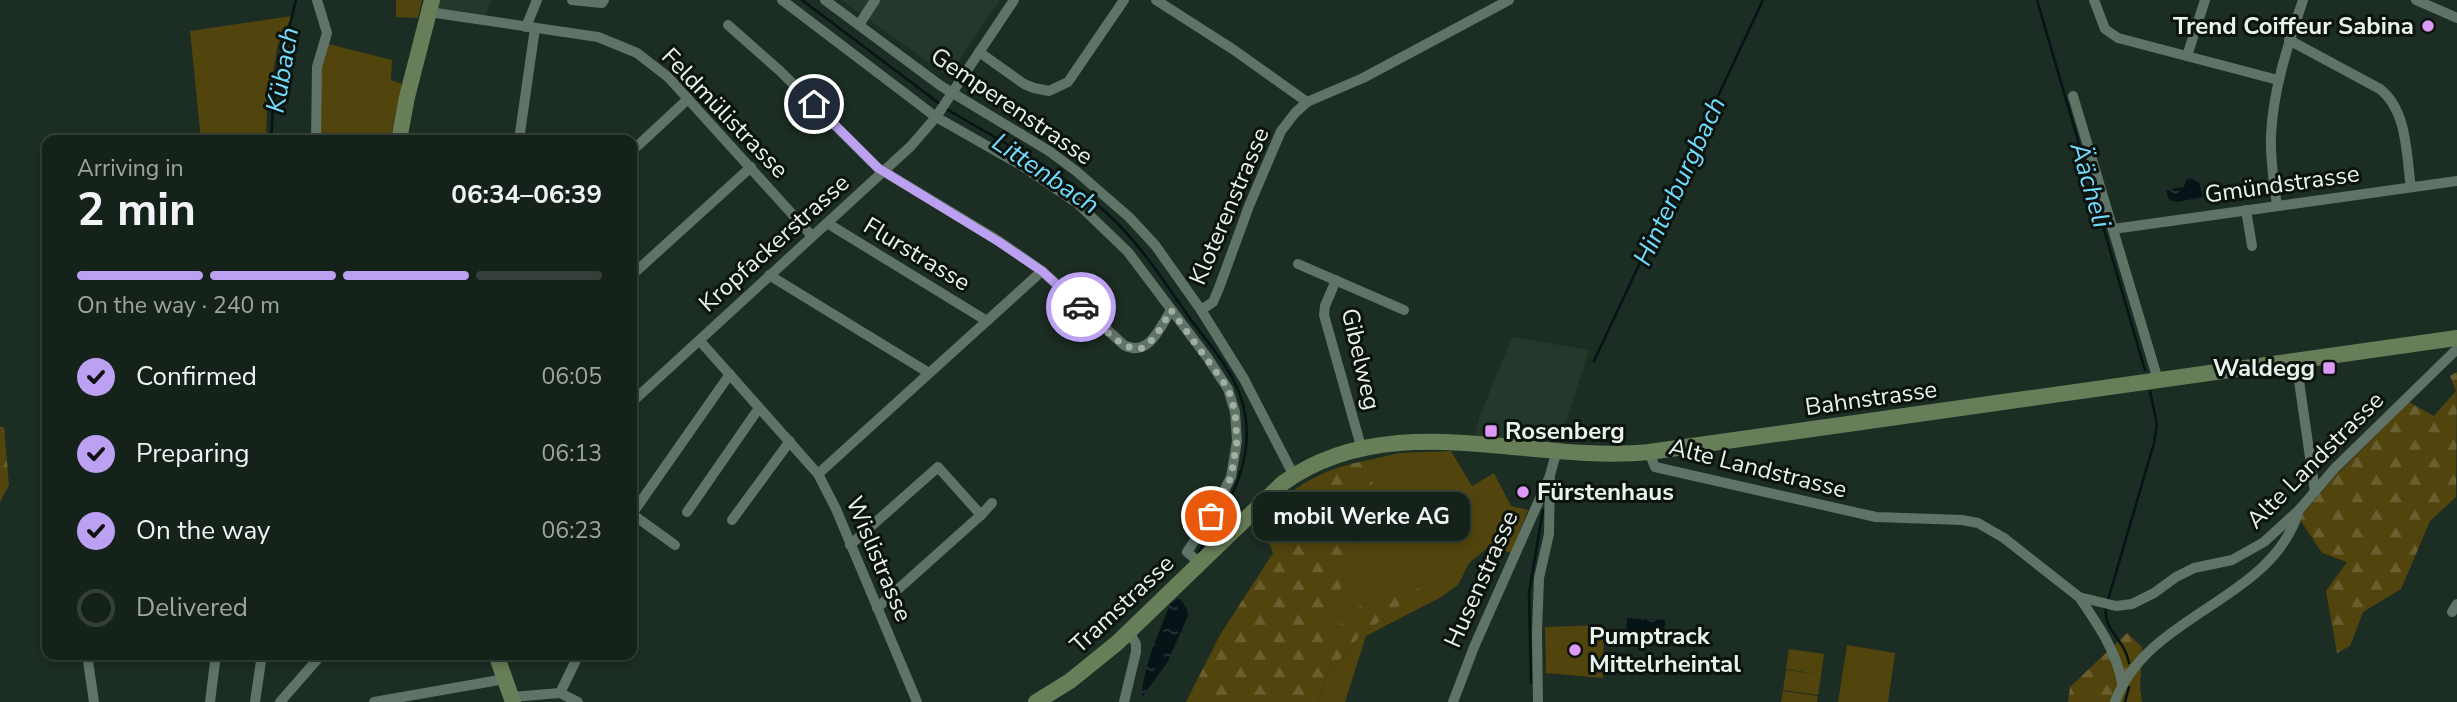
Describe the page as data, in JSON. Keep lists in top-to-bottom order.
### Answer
{
  "streets": {
    "main road": ["Bahnstrasse", "Tramstrasse"],
    "street": [
      "Gemperenstrasse",
      "Feldmülistrasse",
      "Gmündstrasse",
      "Kloterenstrasse",
      "Kropfackerstrasse",
      "Flurstrasse",
      "Gibelweg",
      "Alte Landstrasse",
      "Wislistrasse",
      "Husenstrasse"
    ]
  },
  "crossings": [
    ["Gemperenstrasse", "Kloterenstrasse"],
    ["Gemperenstrasse", "Kropfackerstrasse"],
    ["Gemperenstrasse", "Bahnstrasse"],
    ["Gemperenstrasse", "Tramstrasse"],
    ["Feldmülistrasse", "Kropfackerstrasse"],
    ["Kropfackerstrasse", "Flurstrasse"],
    ["Kropfackerstrasse", "Wislistrasse"],
    ["Gibelweg", "Bahnstrasse"],
    ["Bahnstrasse", "Alte Landstrasse"],
    ["Bahnstrasse", "Tramstrasse"]
  ],
  "water": [
    "Kübach",
    "Littenbach",
    "Hinterburgbach",
    "Äächeli"
  ],
  "places": {
    "other": [
      "Trend Coiffeur Sabina",
      "Fürstenhaus",
      "mobil Werke AG",
      "Pumptrack Mittelrheintal"
    ],
    "transit": ["Waldegg", "Rosenberg"]
  },
  "page": {
    "heading": ["2 min", "Arriving in", "06:34–06:39"],
    "bar": "On the way · 240 m",
    "list": [
      ["Confirmed", "06:05"],
      ["Preparing", "06:13"],
      ["On the way", "06:23"],
      "Delivered"
    ],
    "bubble": "mobil Werke AG"
  }
}
